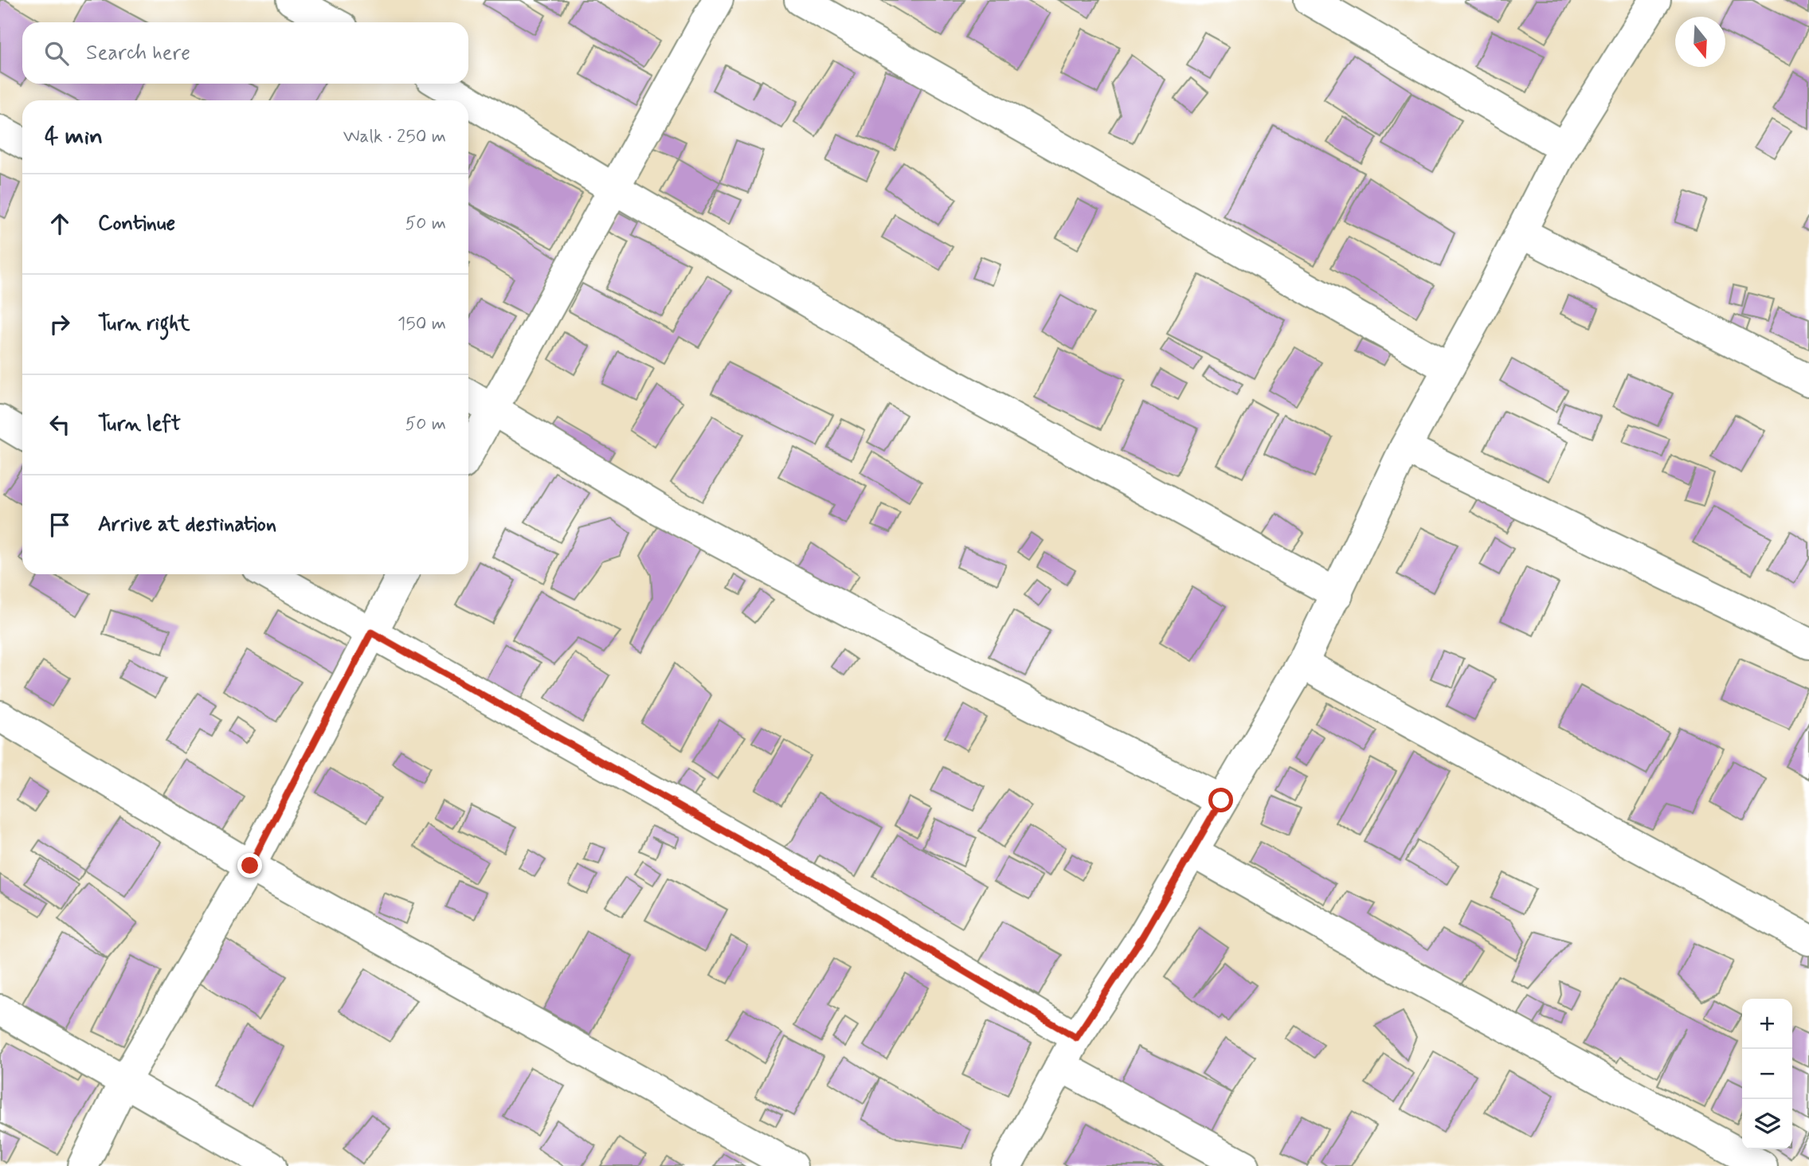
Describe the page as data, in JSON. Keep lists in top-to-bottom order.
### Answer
{
  "north": "bottom",
  "page": {
    "search": "Search here",
    "heading": ["4 min", "Walk · 250 m"],
    "list": [
      ["Continue", "50 m"],
      ["Turn right", "150 m"],
      ["Turn left", "50 m"],
      "Arrive at destination"
    ],
    "map_buttons": ["+", "−"]
  }
}
